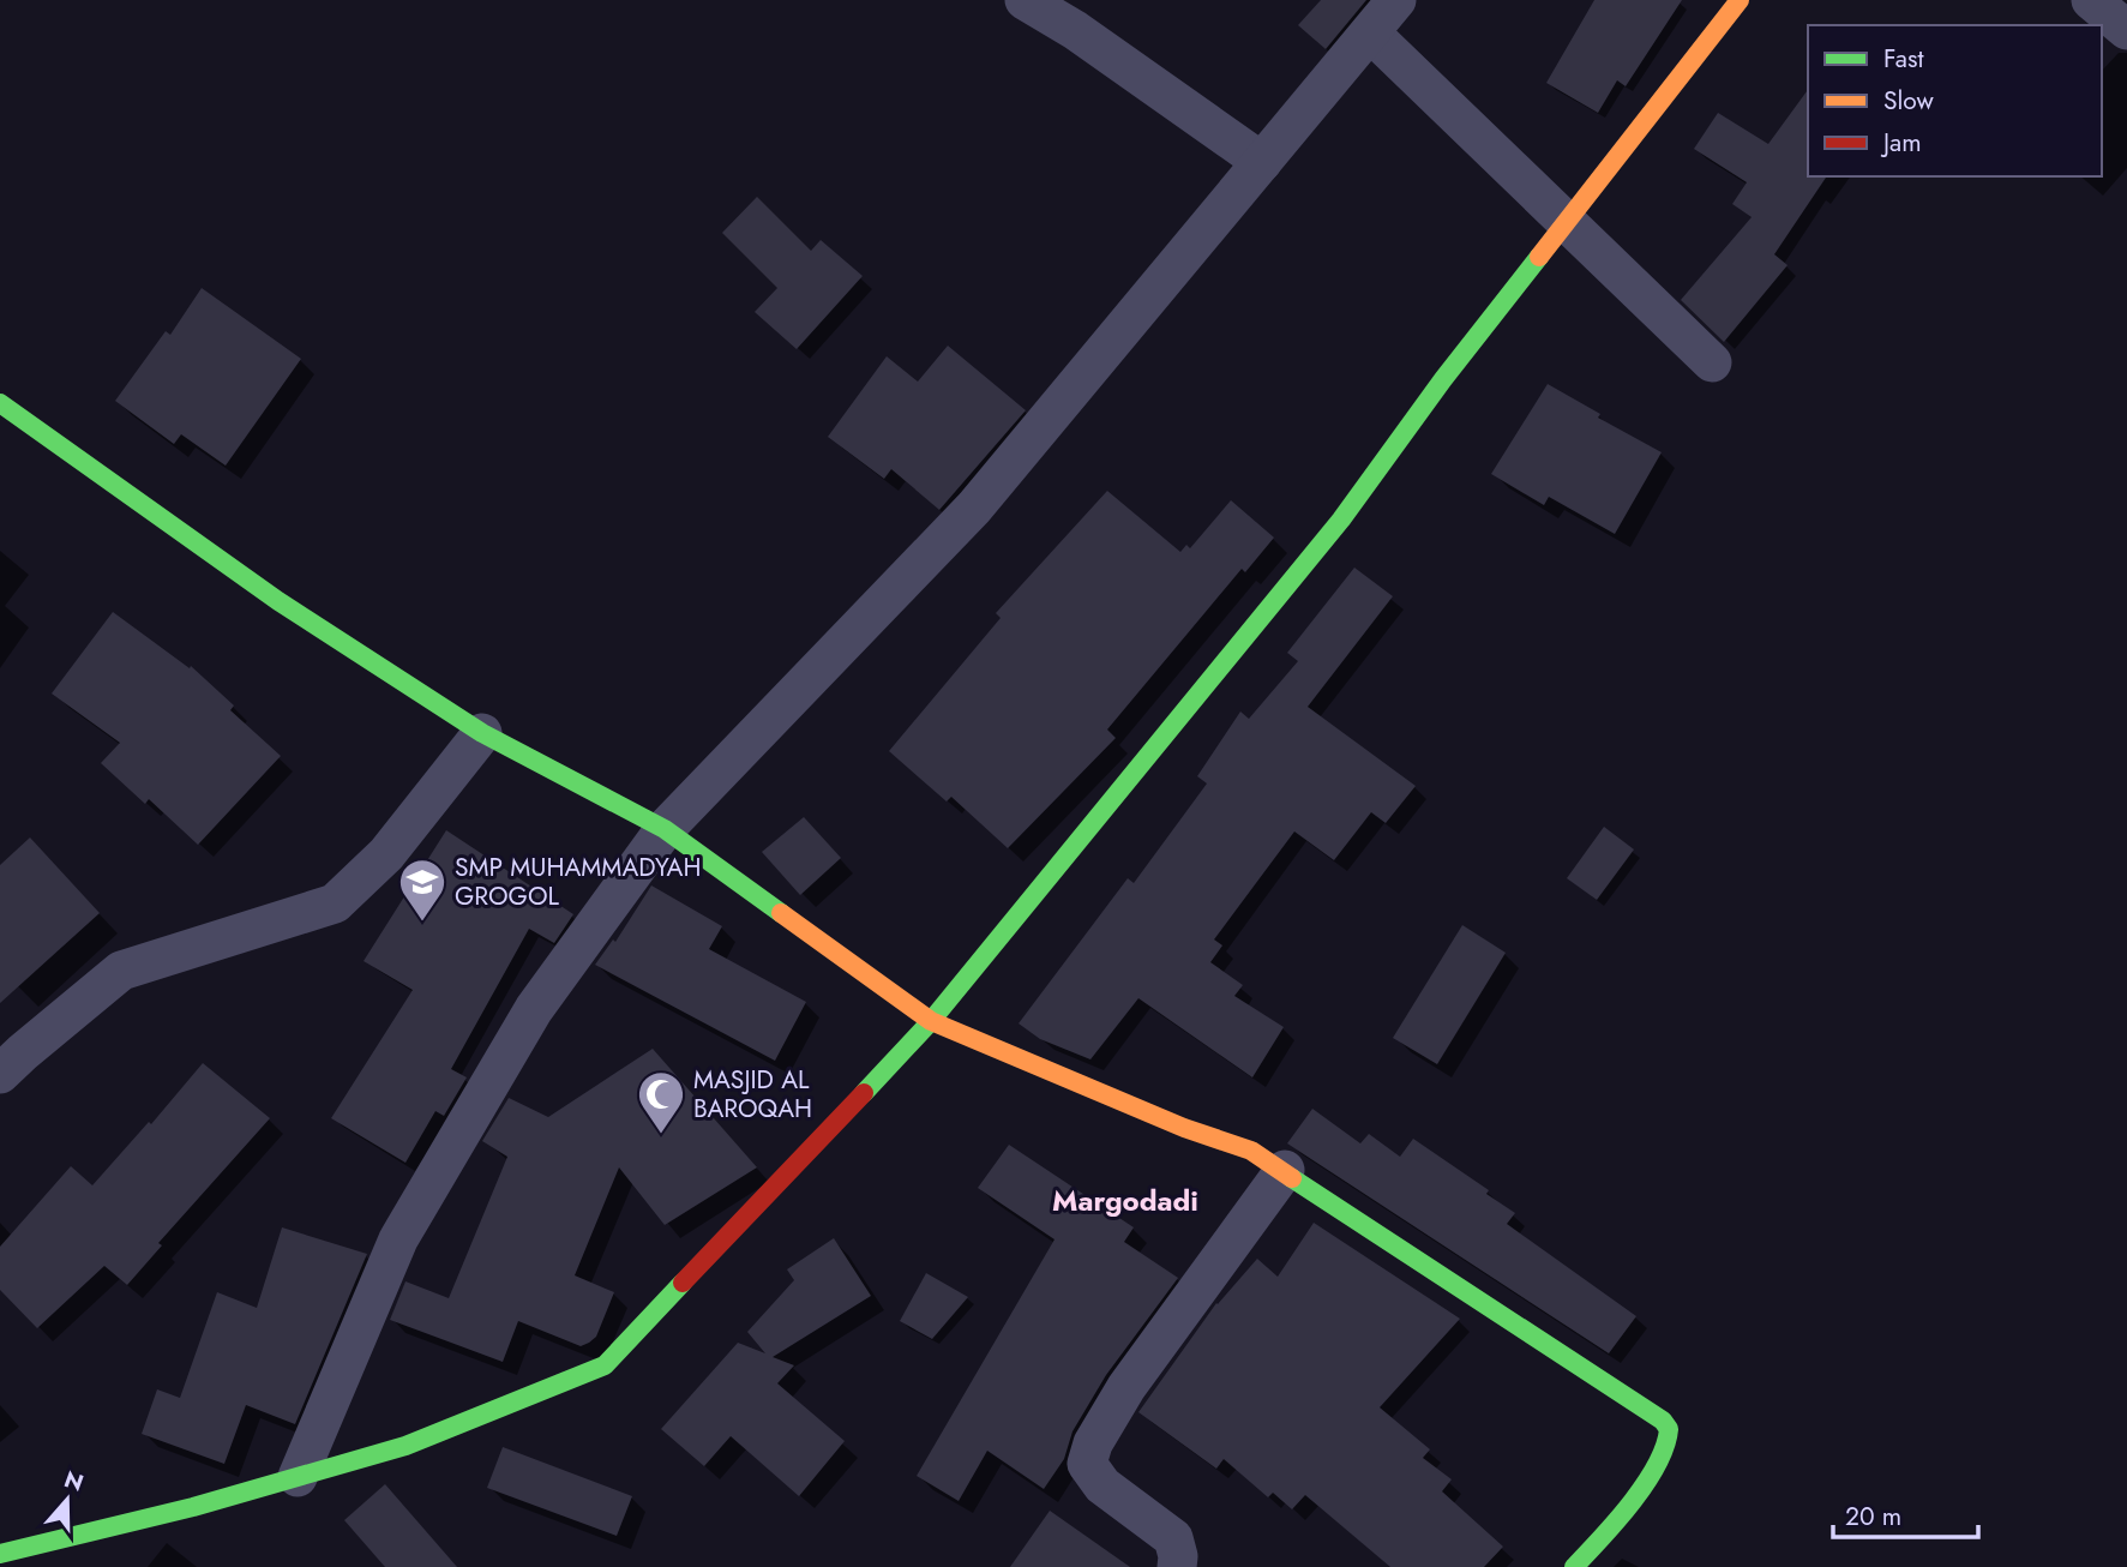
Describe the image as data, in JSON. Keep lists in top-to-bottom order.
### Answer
{
  "districts": ["Margodadi"],
  "places": {
    "school or university": ["SMP MUHAMMADYAH GROGOL"],
    "mosque": ["MASJID AL BAROQAH"]
  },
  "legend": ["Fast", "Slow", "Jam"],
  "scale_bar": "20 m",
  "north": "top"
}
